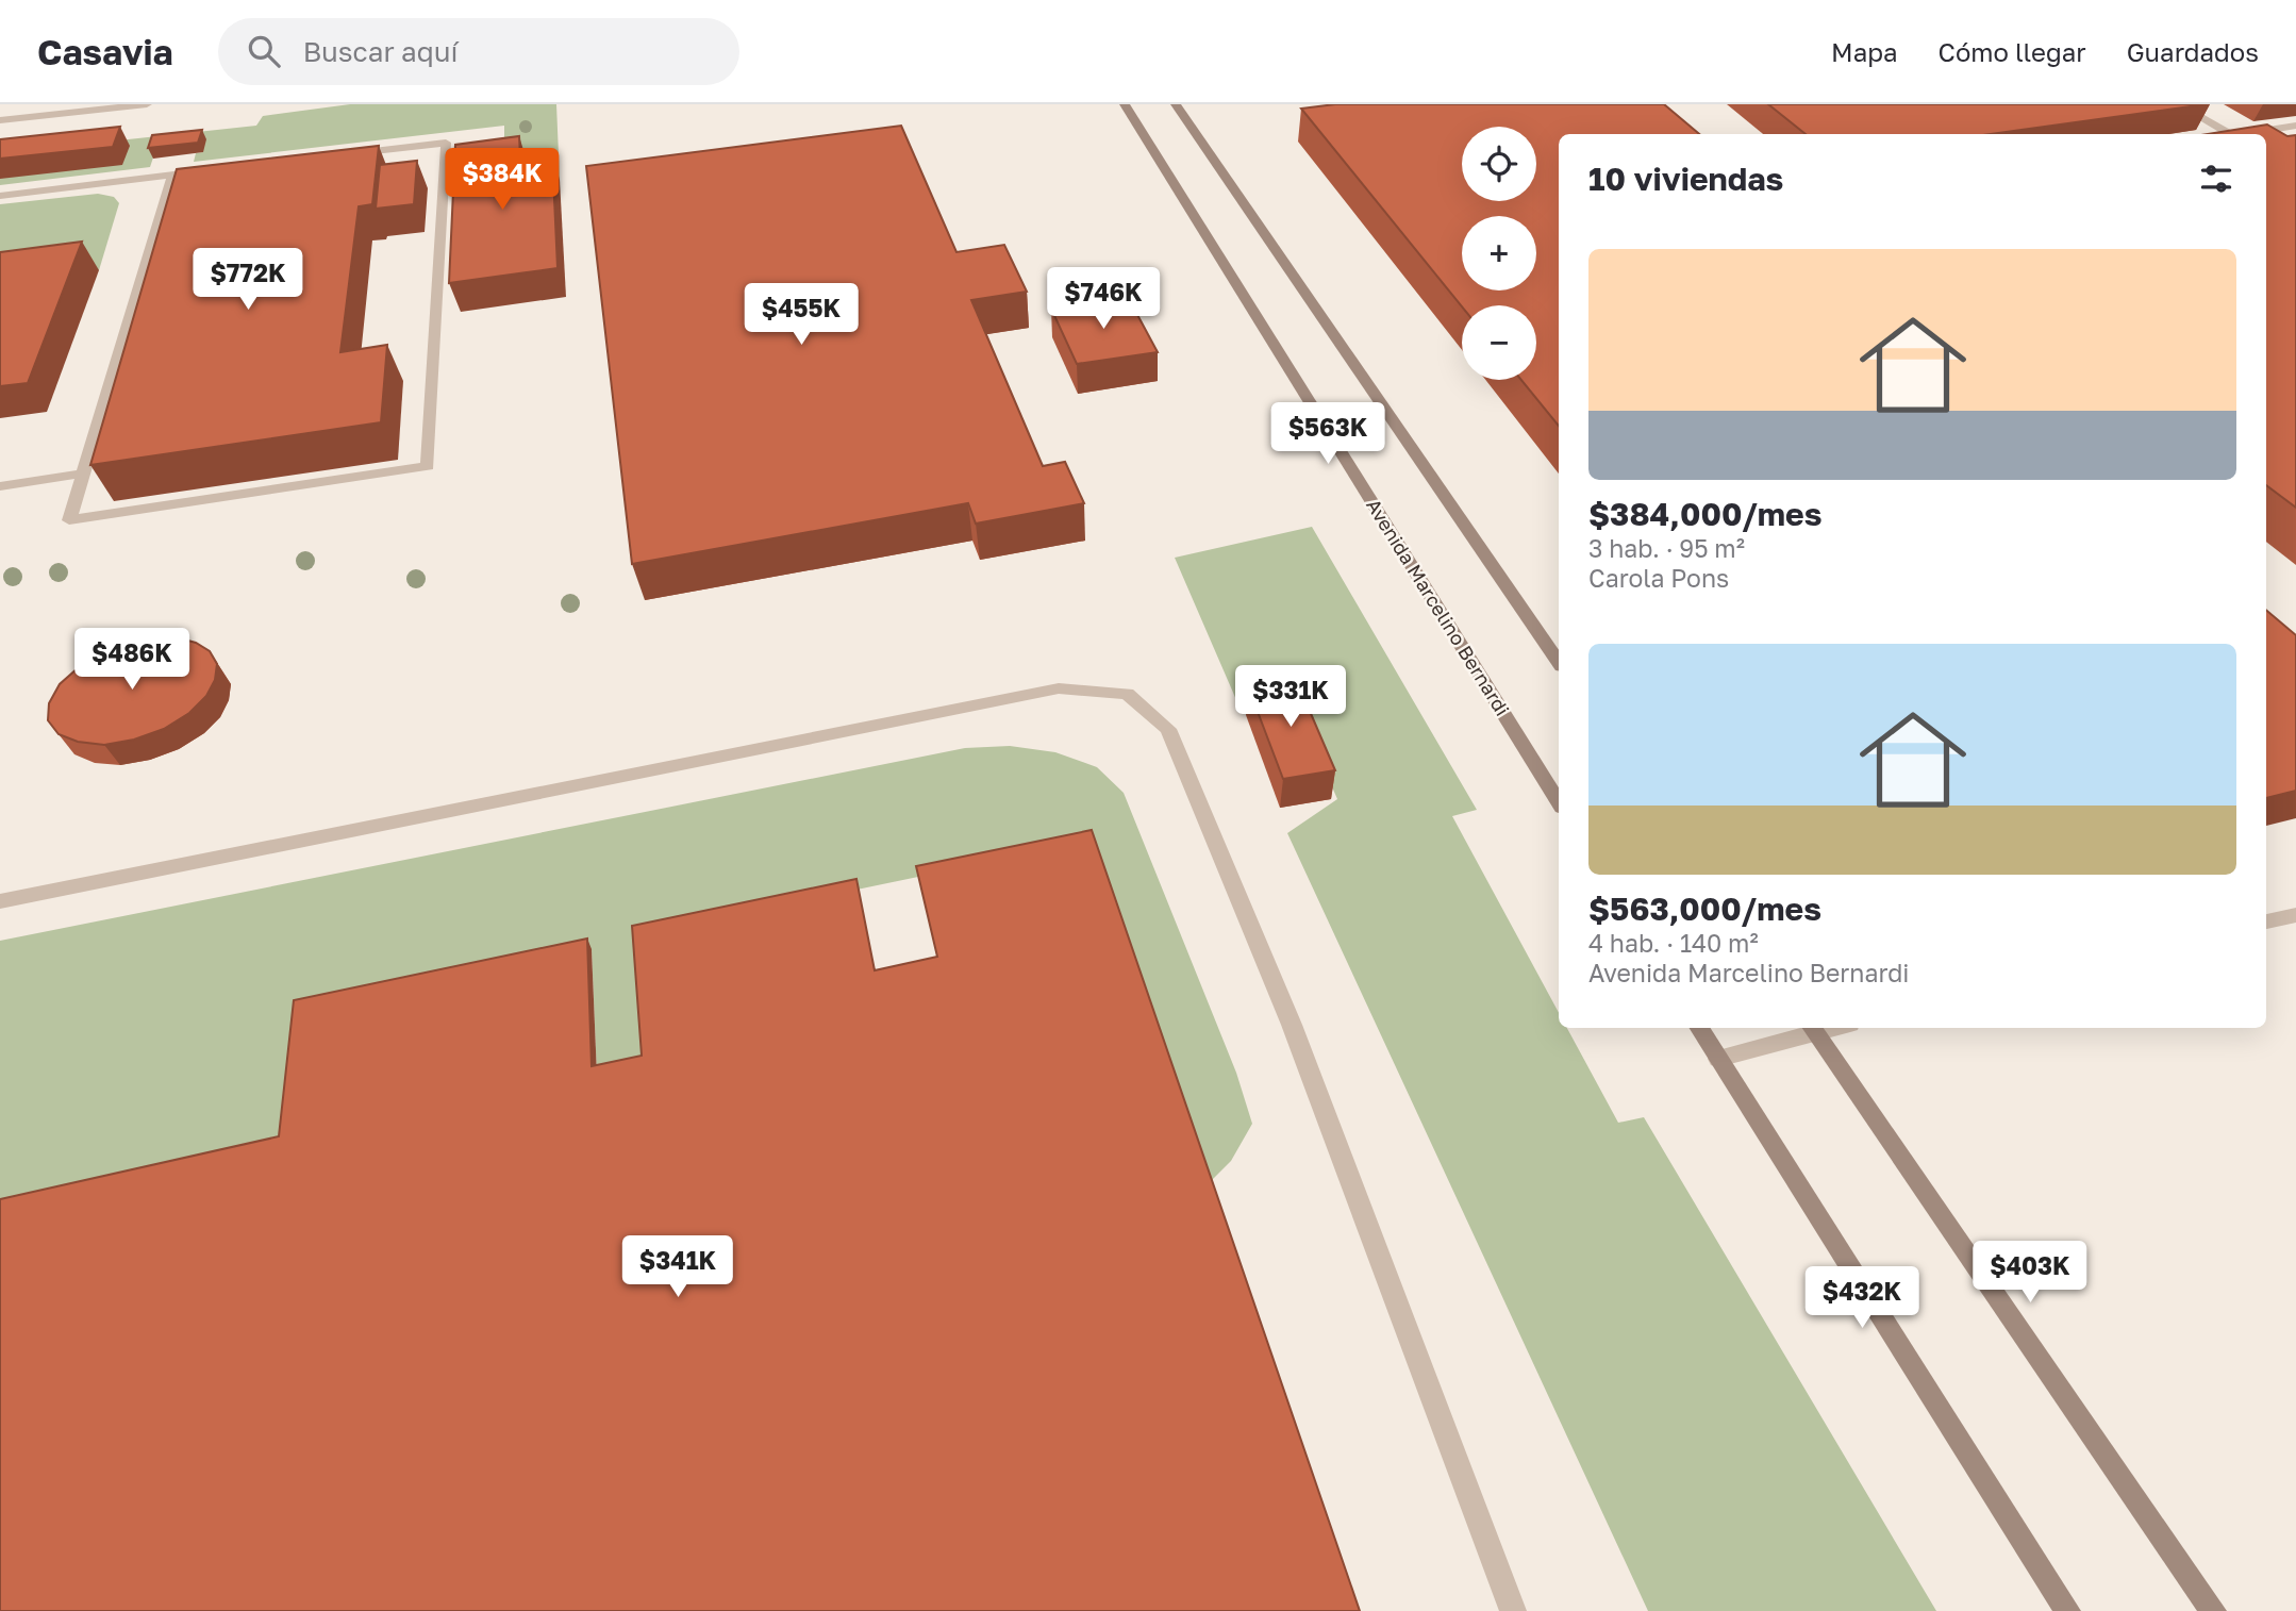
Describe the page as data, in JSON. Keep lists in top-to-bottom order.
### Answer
{
  "streets": {
    "main road": ["Avenida Marcelino Bernardi"]
  },
  "page": {
    "header": "Casavia",
    "search": "Buscar aquí",
    "nav": ["Mapa", "Cómo llegar", "Guardados"],
    "map_buttons": ["+", "−"],
    "heading": "10 viviendas",
    "price": [
      "$384K",
      "$772K",
      "$746K",
      "$455K",
      "$563K",
      "$486K",
      "$331K",
      "$341K",
      "$403K",
      "$432K"
    ],
    "list": [
      {
        "name": "$384,000/mes",
        "note": "3 hab. · 95 m² · Carola Pons"
      },
      {
        "name": "$563,000/mes",
        "note": "4 hab. · 140 m² · Avenida Marcelino Bernardi"
      }
    ]
  }
}
